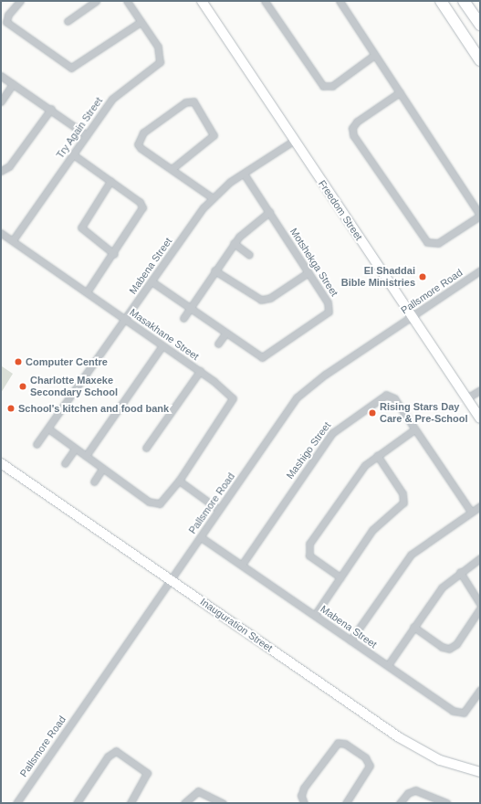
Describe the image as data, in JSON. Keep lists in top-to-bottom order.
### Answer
{
  "streets": {
    "street": [
      "Try Again Street",
      "Freedom Street",
      "Motshekga Street",
      "Mabena Street",
      "Pallsmore Road",
      "Masakhane Street",
      "Mashigo Street",
      "Inauguration Street"
    ]
  },
  "crossings": [
    ["Try Again Street", "Masakhane Street"],
    ["Freedom Street", "Mabena Street"],
    ["Freedom Street", "Pallsmore Road"],
    ["Motshekga Street", "Mabena Street"],
    ["Mabena Street", "Pallsmore Road"],
    ["Mabena Street", "Masakhane Street"],
    ["Mabena Street", "Mashigo Street"],
    ["Pallsmore Road", "Inauguration Street"]
  ],
  "places": [
    "El Shaddai Bible Ministries",
    "Computer Centre",
    "Charlotte Maxeke Secondary School",
    "School's kitchen and food bank",
    "Rising Stars Day Care & Pre-School"
  ]
}
